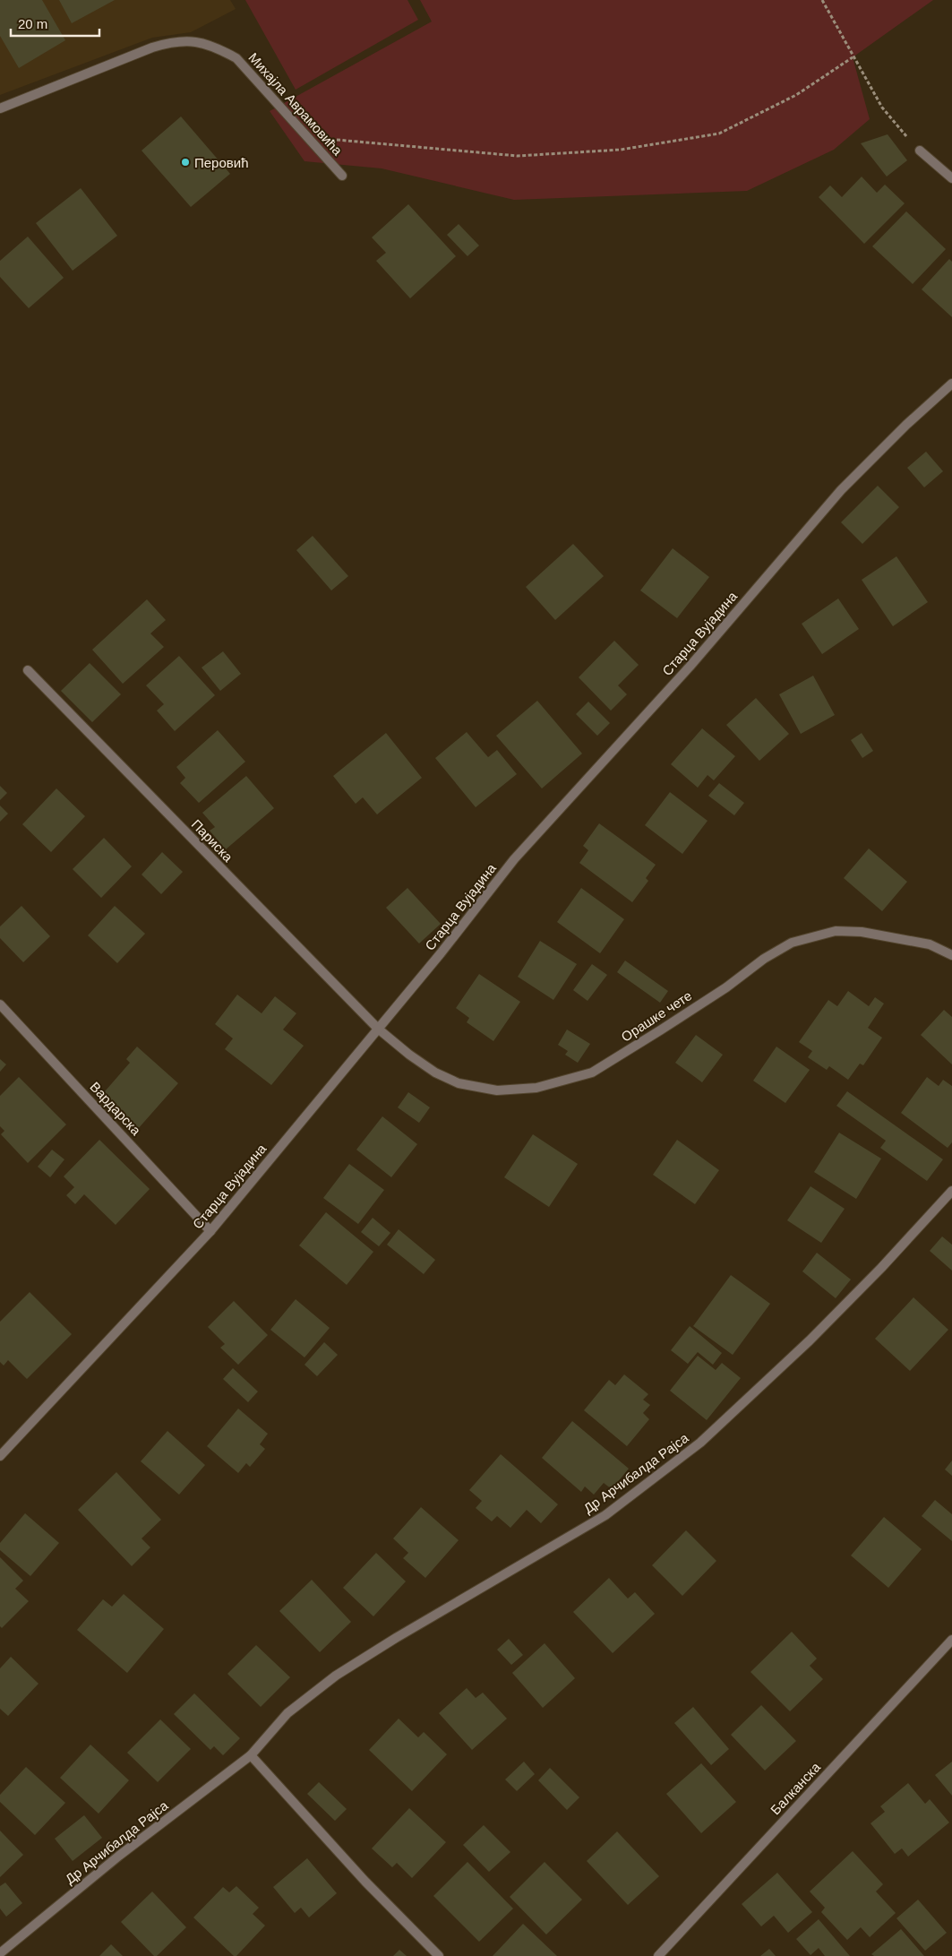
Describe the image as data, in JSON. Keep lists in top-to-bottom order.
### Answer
{
  "streets": {
    "street": [
      "Михајла Аврамовића",
      "Старца Вујадина",
      "Париска",
      "Орашке чете",
      "Вардарска",
      "Др Арчибалда Рајса",
      "Балканска"
    ]
  },
  "crossings": [
    ["Старца Вујадина", "Париска"],
    ["Старца Вујадина", "Орашке чете"],
    ["Старца Вујадина", "Вардарска"],
    ["Париска", "Орашке чете"]
  ],
  "places": ["Перовић"],
  "scale_bar": "20 m"
}
